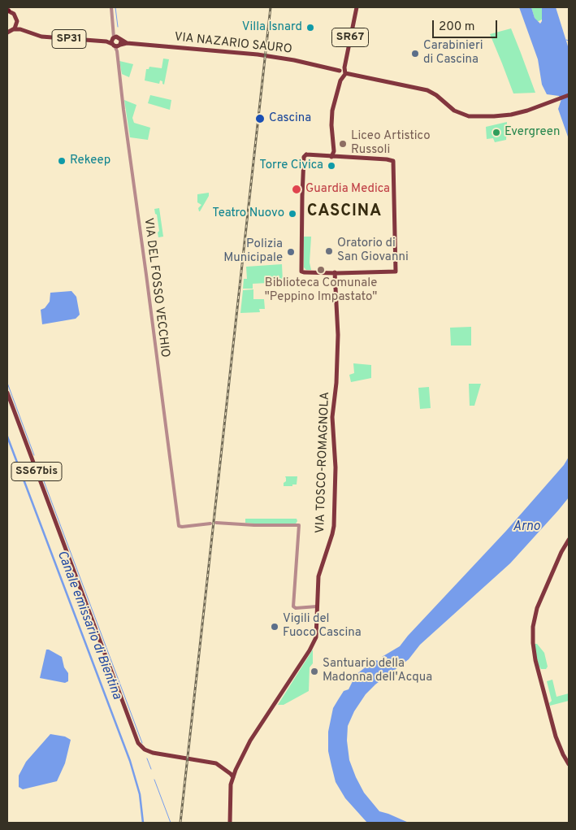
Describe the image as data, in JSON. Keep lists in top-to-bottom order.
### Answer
{
  "streets": {
    "main road": [
      "SR67",
      "SP31",
      "VIA NAZARIO SAURO",
      "VIA TOSCO-ROMAGNOLA",
      "SS67bis"
    ],
    "street": ["VIA DEL FOSSO VECCHIO"]
  },
  "crossings": [
    ["SR67", "VIA NAZARIO SAURO"],
    ["VIA NAZARIO SAURO", "VIA DEL FOSSO VECCHIO"],
    ["VIA TOSCO-ROMAGNOLA", "SS67bis"]
  ],
  "districts": ["CASCINA"],
  "water": ["Arno", "Canale emissario di Bientina"],
  "places": [
    "Villa Isnard",
    "Carabinieri di Cascina",
    "Cascina",
    "Evergreen",
    "Liceo Artistico Russoli",
    "Rekeep",
    "Torre Civica",
    "Guardia Medica",
    "Teatro Nuovo",
    "Oratorio di San Giovanni",
    "Polizia Municipale",
    "Biblioteca Comunale \"Peppino Impastato\"",
    "Vigili del Fuoco Cascina",
    "Santuario della Madonna dell'Acqua"
  ],
  "scale_bar": "200 m"
}
